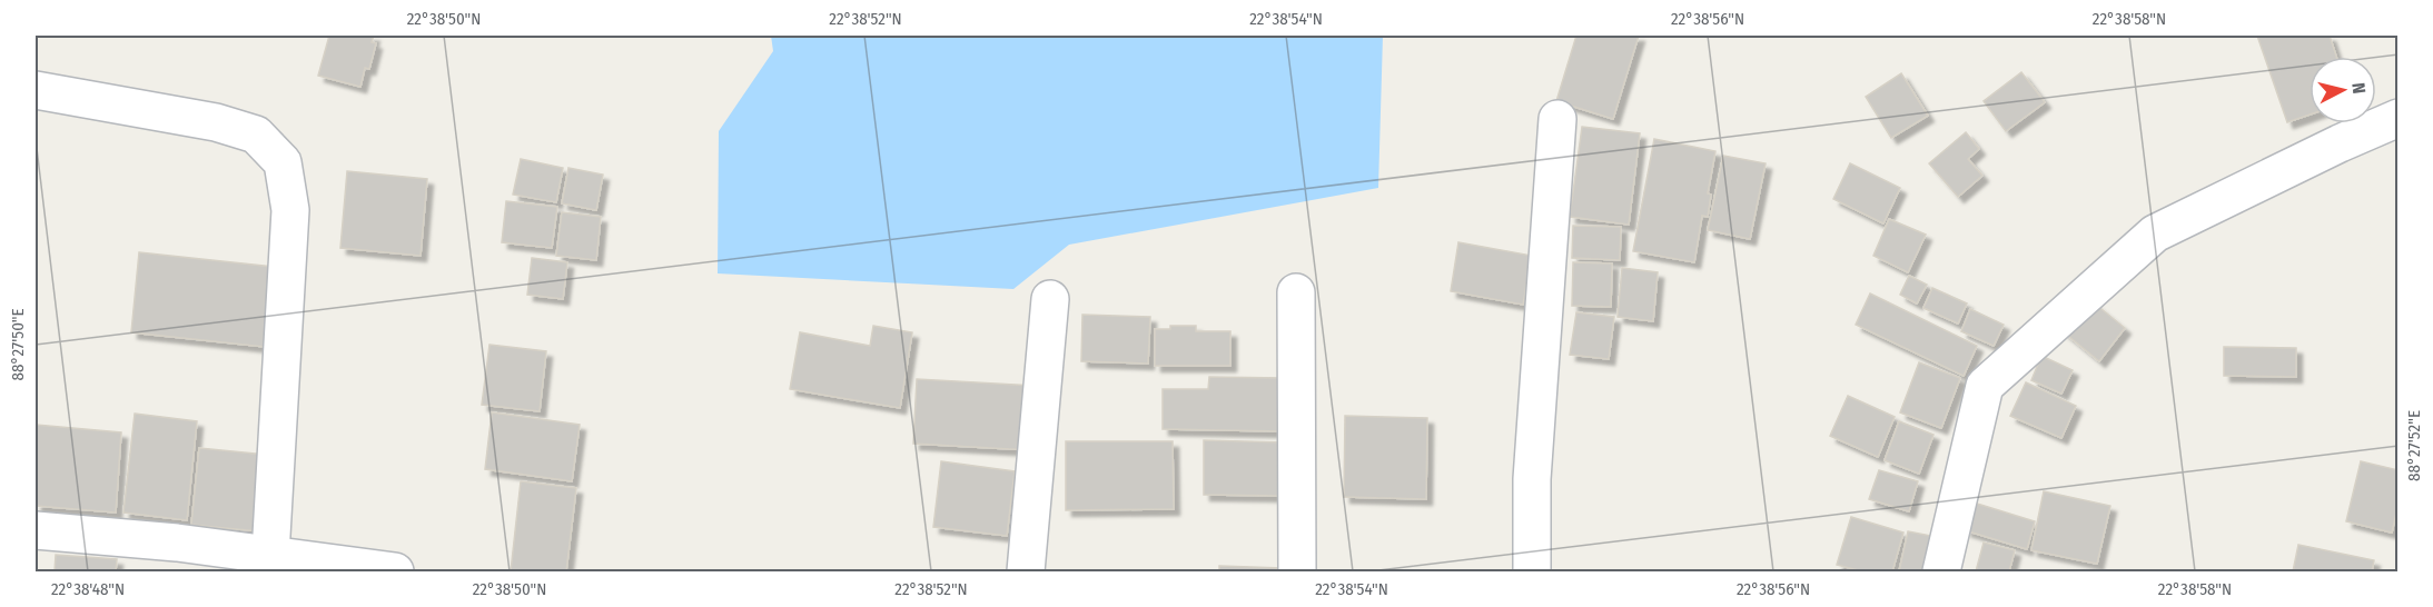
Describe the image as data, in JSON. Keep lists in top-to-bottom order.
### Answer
{
  "north": "right",
  "coordinates": [
    "22°38'50\"N",
    "22°38'52\"N",
    "22°38'54\"N",
    "22°38'56\"N",
    "22°38'58\"N",
    "88°27'50\"E",
    "88°27'52\"E",
    "22°38'48\"N"
  ]
}
